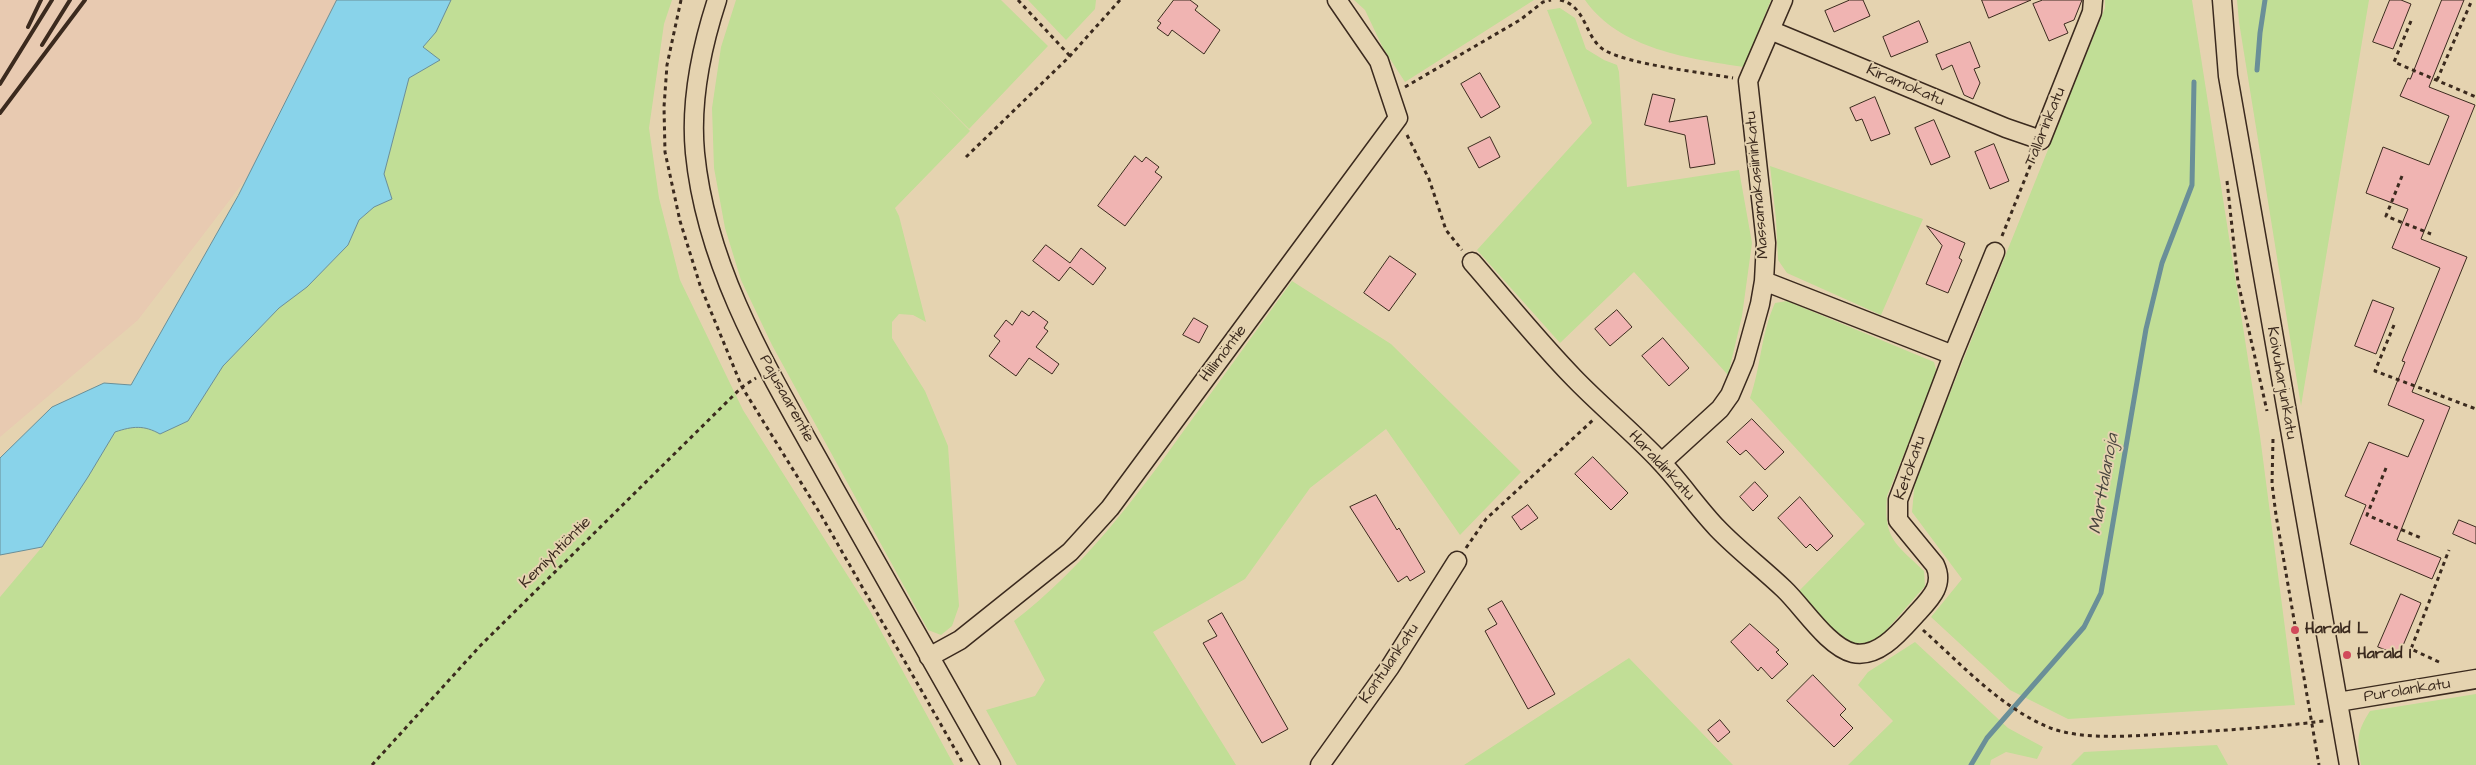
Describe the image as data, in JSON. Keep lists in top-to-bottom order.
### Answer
{
  "streets": {
    "street": [
      "Kiramokatu",
      "Tällärinkatu",
      "Massamakasiininkatu",
      "Hiilimöntie",
      "Koivuharjunkatu",
      "Pajusaarentie",
      "Haraldinkatu",
      "Ketokatu",
      "Kontulankatu",
      "Purolankatu"
    ],
    "path": ["Kemiyhtiöntie"]
  },
  "crossings": [
    ["Kiramokatu", "Tällärinkatu"],
    ["Kiramokatu", "Massamakasiininkatu"],
    ["Tällärinkatu", "Ketokatu"],
    ["Massamakasiininkatu", "Haraldinkatu"],
    ["Hiilimöntie", "Pajusaarentie"],
    ["Koivuharjunkatu", "Purolankatu"],
    ["Pajusaarentie", "Kemiyhtiöntie"],
    ["Haraldinkatu", "Ketokatu"]
  ],
  "water": ["Marttalanoja"],
  "places": ["Harald L", "Harald I"]
}
